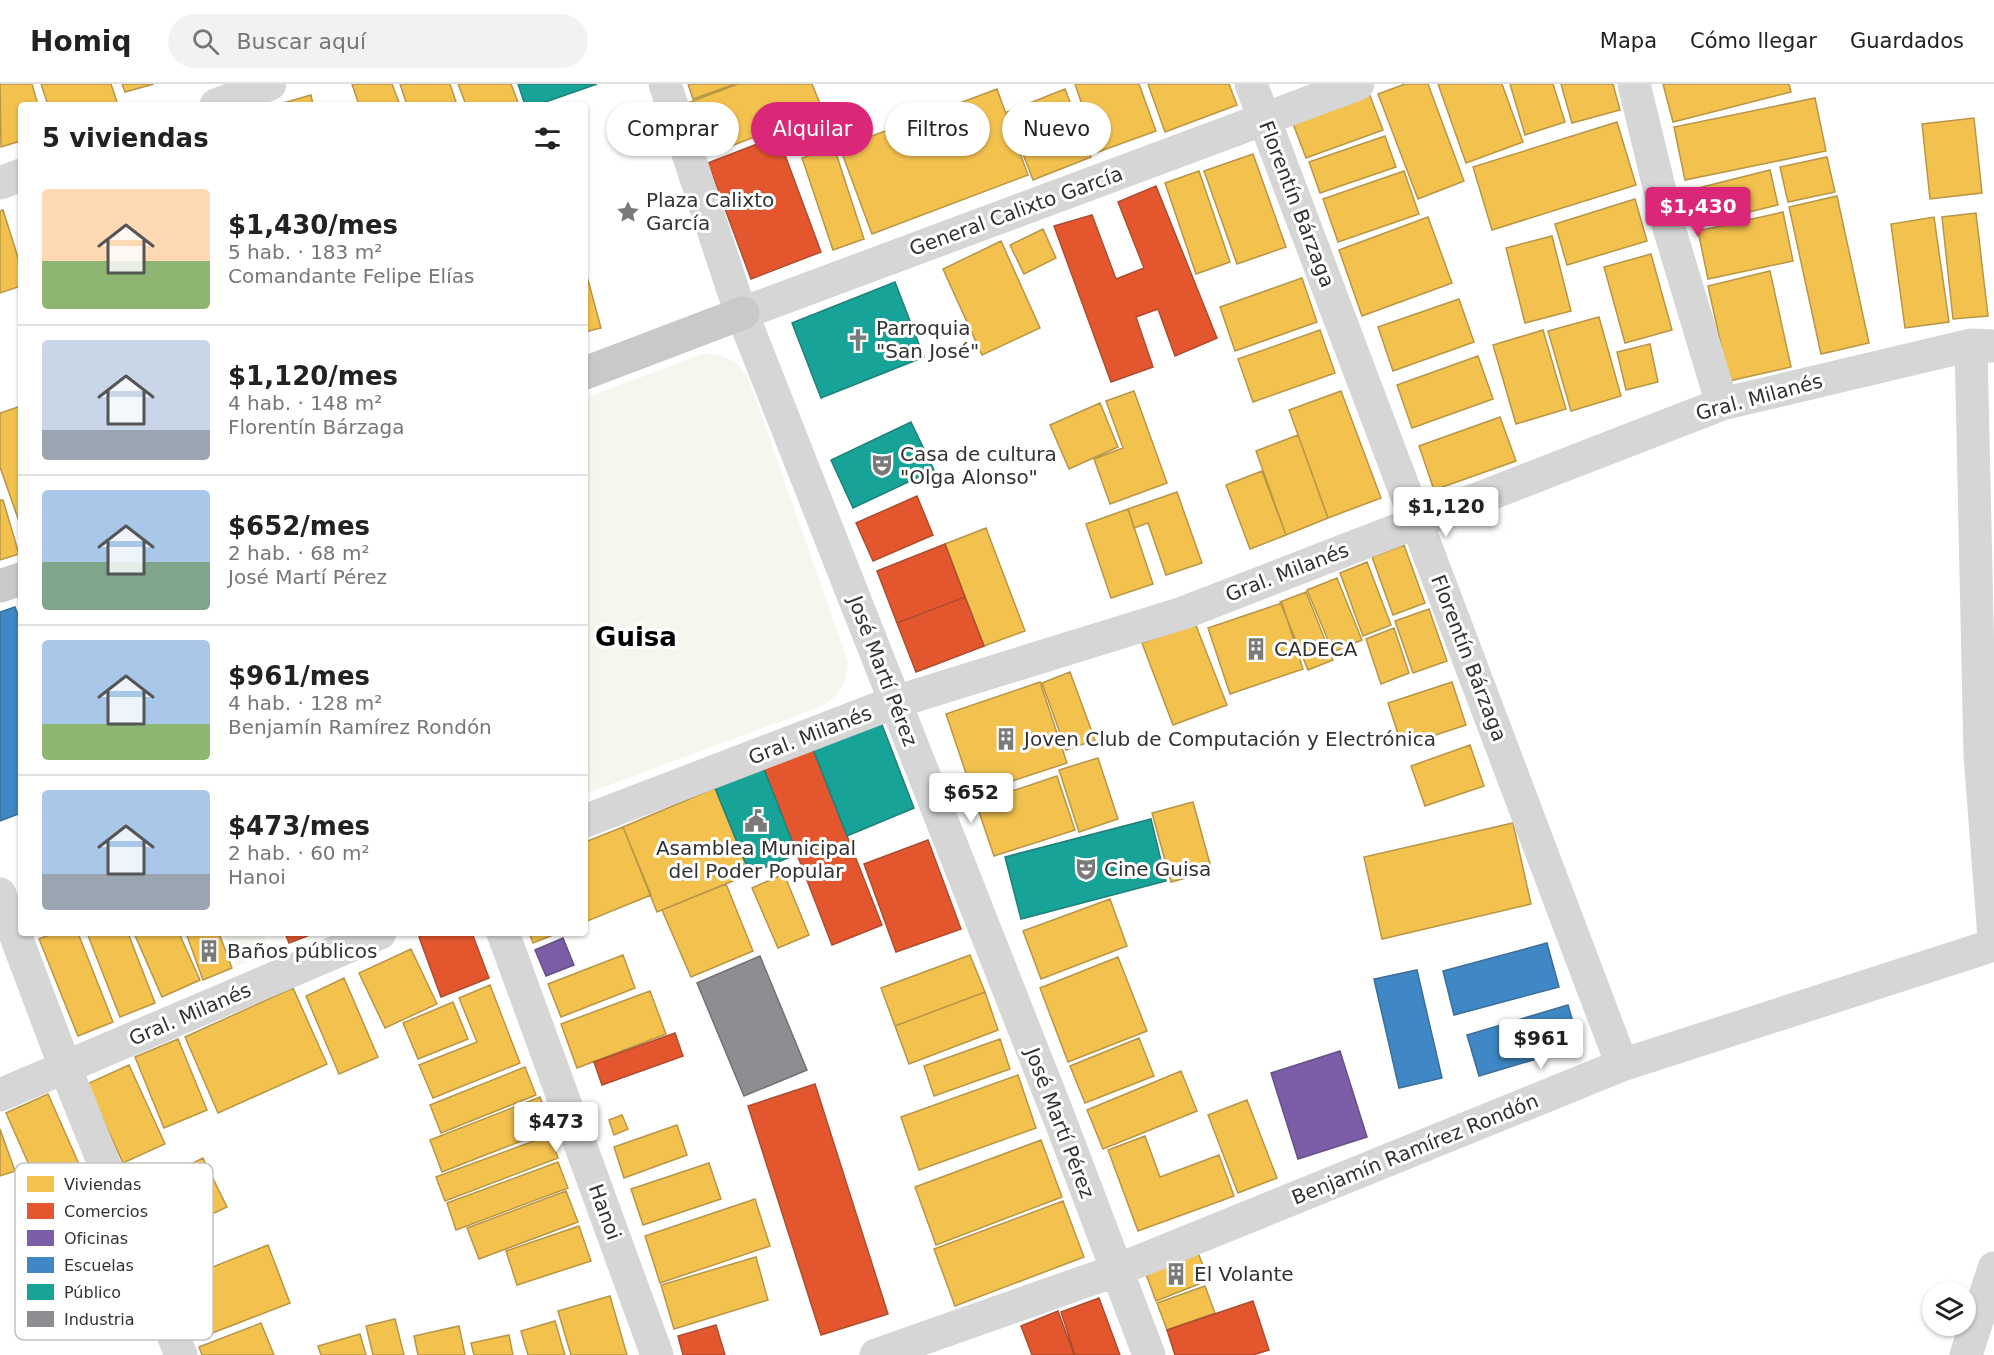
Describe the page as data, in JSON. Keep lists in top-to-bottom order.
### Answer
{
  "streets": {
    "street": [
      "Florentín Bárzaga",
      "General Calixto García",
      "Gral. Milanés",
      "José Martí Pérez",
      "Benjamín Ramírez Rondón",
      "Hanoi"
    ]
  },
  "crossings": [
    ["Florentín Bárzaga", "General Calixto García"],
    ["Florentín Bárzaga", "Gral. Milanés"],
    ["Florentín Bárzaga", "Benjamín Ramírez Rondón"],
    ["General Calixto García", "José Martí Pérez"],
    ["Gral. Milanés", "José Martí Pérez"],
    ["José Martí Pérez", "Benjamín Ramírez Rondón"]
  ],
  "districts": ["Guisa"],
  "places": {
    "place": ["Plaza Calixto García"],
    "church": ["Parroquia \"San José\""],
    "theatre": ["Casa de cultura \"Olga Alonso\"", "Cine Guisa"],
    "building": [
      "CADECA",
      "Joven Club de Computación y Electrónica",
      "Baños públicos",
      "El Volante"
    ],
    "public building": ["Asamblea Municipal del Poder Popular"]
  },
  "legend": [
    "Viviendas",
    "Comercios",
    "Oficinas",
    "Escuelas",
    "Público",
    "Industria"
  ],
  "page": {
    "header": "Homiq",
    "search": "Buscar aquí",
    "nav": ["Mapa", "Cómo llegar", "Guardados"],
    "chip": [
      "Comprar",
      "Alquilar",
      "Filtros",
      "Nuevo"
    ],
    "heading": "5 viviendas",
    "list": [
      {
        "name": "$1,430/mes",
        "note": "5 hab. · 183 m² · Comandante Felipe Elías"
      },
      {
        "name": "$1,120/mes",
        "note": "4 hab. · 148 m² · Florentín Bárzaga"
      },
      {
        "name": "$652/mes",
        "note": "2 hab. · 68 m² · José Martí Pérez"
      },
      {
        "name": "$961/mes",
        "note": "4 hab. · 128 m² · Benjamín Ramírez Rondón"
      },
      {
        "name": "$473/mes",
        "note": "2 hab. · 60 m² · Hanoi"
      }
    ],
    "price": [
      "$1,430",
      "$1,120",
      "$652",
      "$961",
      "$473"
    ]
  }
}
